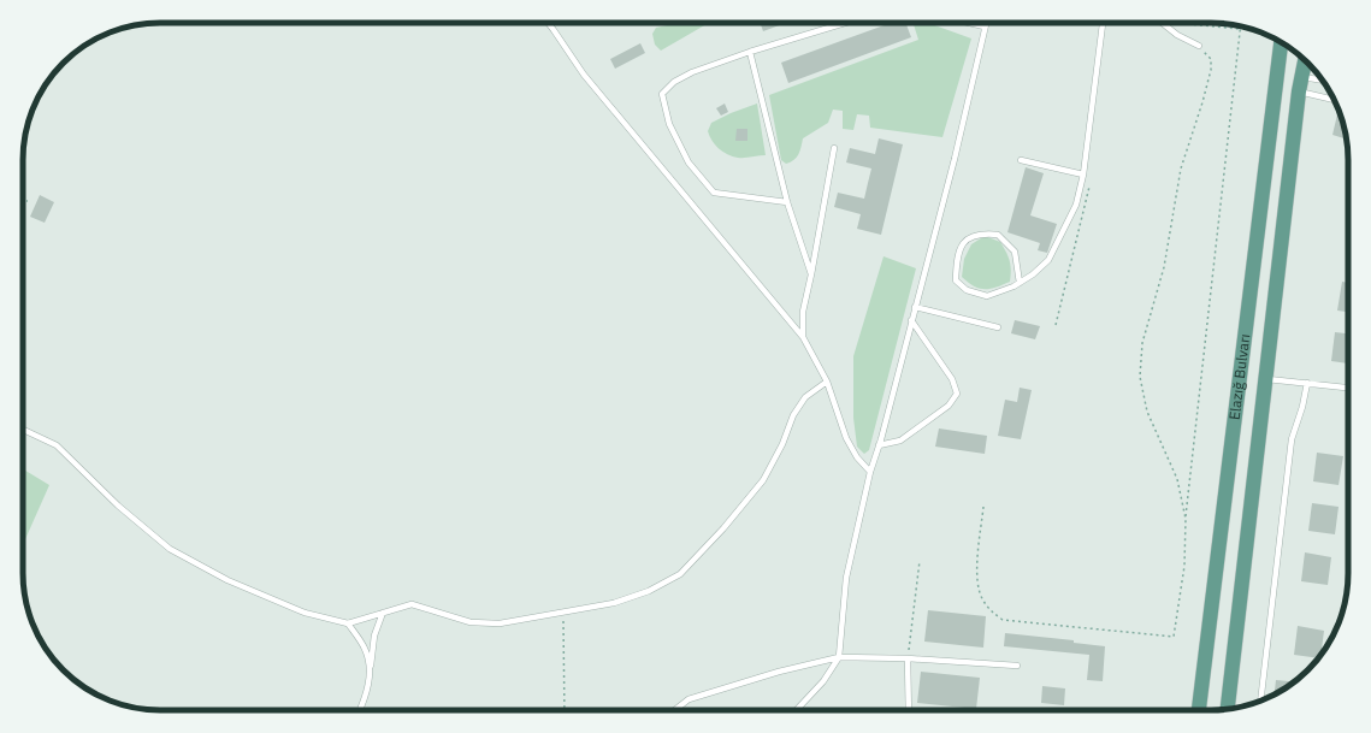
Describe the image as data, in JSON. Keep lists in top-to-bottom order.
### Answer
{
  "streets": {
    "main road": ["Elazığ Bulvarı"]
  }
}
